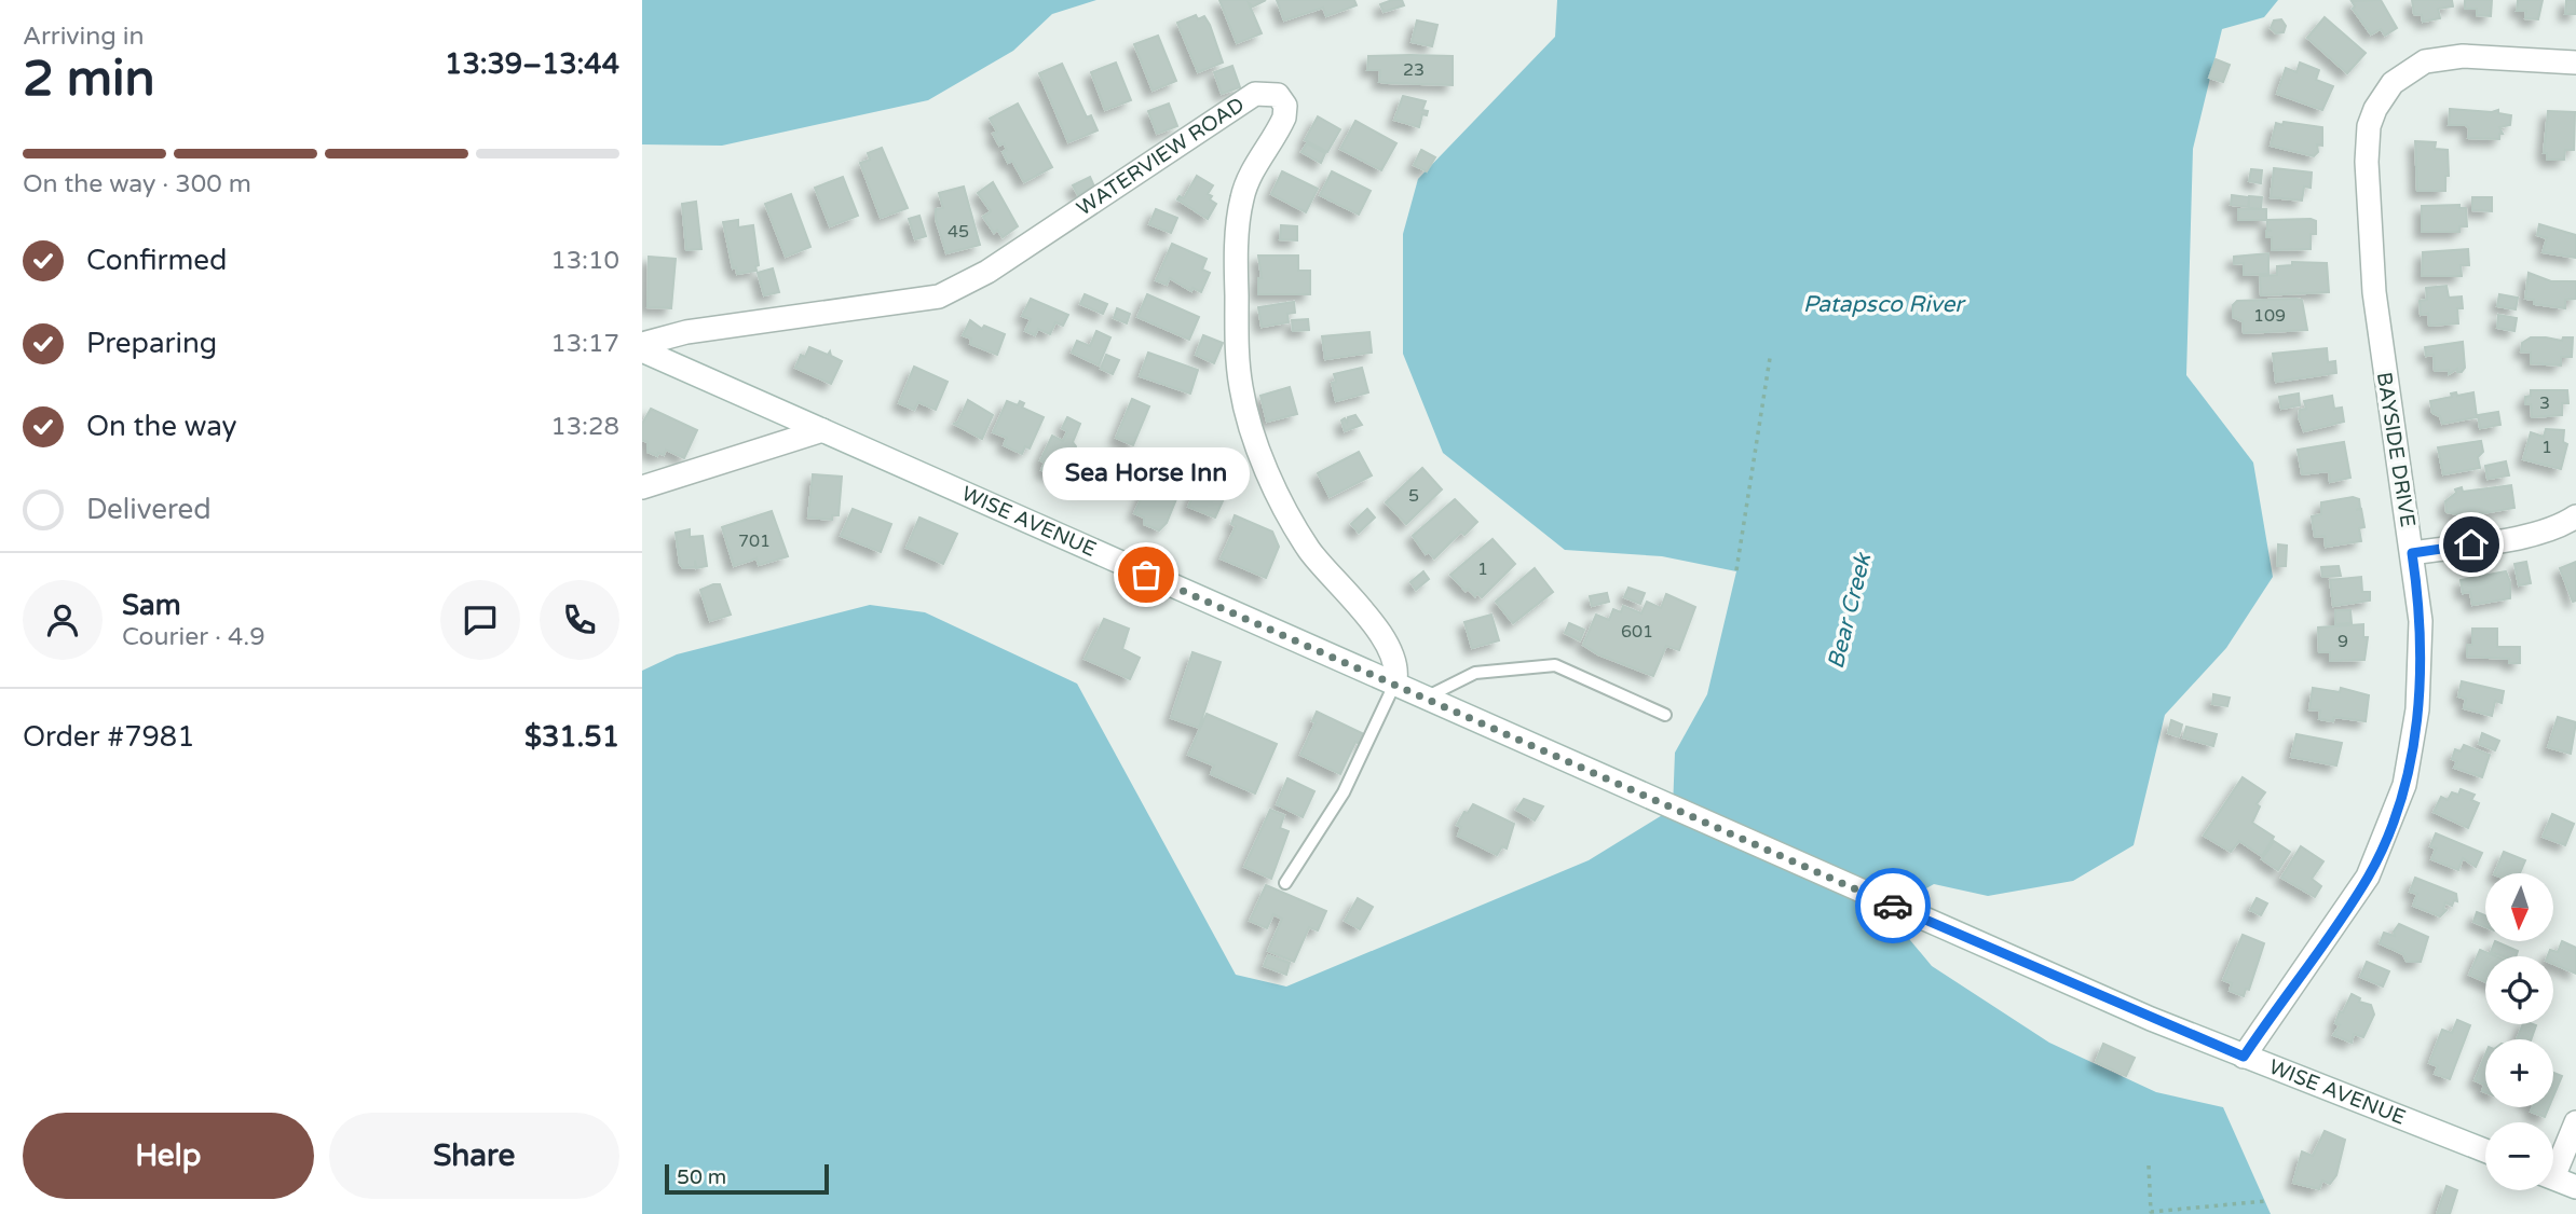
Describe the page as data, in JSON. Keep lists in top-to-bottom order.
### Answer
{
  "streets": {
    "street": ["WATERVIEW ROAD", "BAYSIDE DRIVE", "WISE AVENUE"]
  },
  "crossings": [
    ["WATERVIEW ROAD", "WISE AVENUE"],
    ["BAYSIDE DRIVE", "WISE AVENUE"]
  ],
  "water": ["Patapsco River", "Bear Creek"],
  "places": ["Sea Horse Inn"],
  "house_numbers": [
    "23",
    "45",
    "109",
    "3",
    "1",
    "5",
    "701",
    "1",
    "601",
    "9"
  ],
  "scale_bar": "50 m",
  "north": "bottom",
  "page": {
    "heading": ["2 min", "Arriving in", "13:39–13:44"],
    "panel": [
      "Sam",
      "Courier · 4.9",
      "Order #7981",
      "$31.51"
    ],
    "bar": "On the way · 300 m",
    "list": [
      ["Confirmed", "13:10"],
      ["Preparing", "13:17"],
      ["On the way", "13:28"],
      "Delivered"
    ],
    "bubble": "Sea Horse Inn",
    "map_buttons": ["+", "−"],
    "buttons": ["Help", "Share"],
    "scale": "50 m"
  }
}
